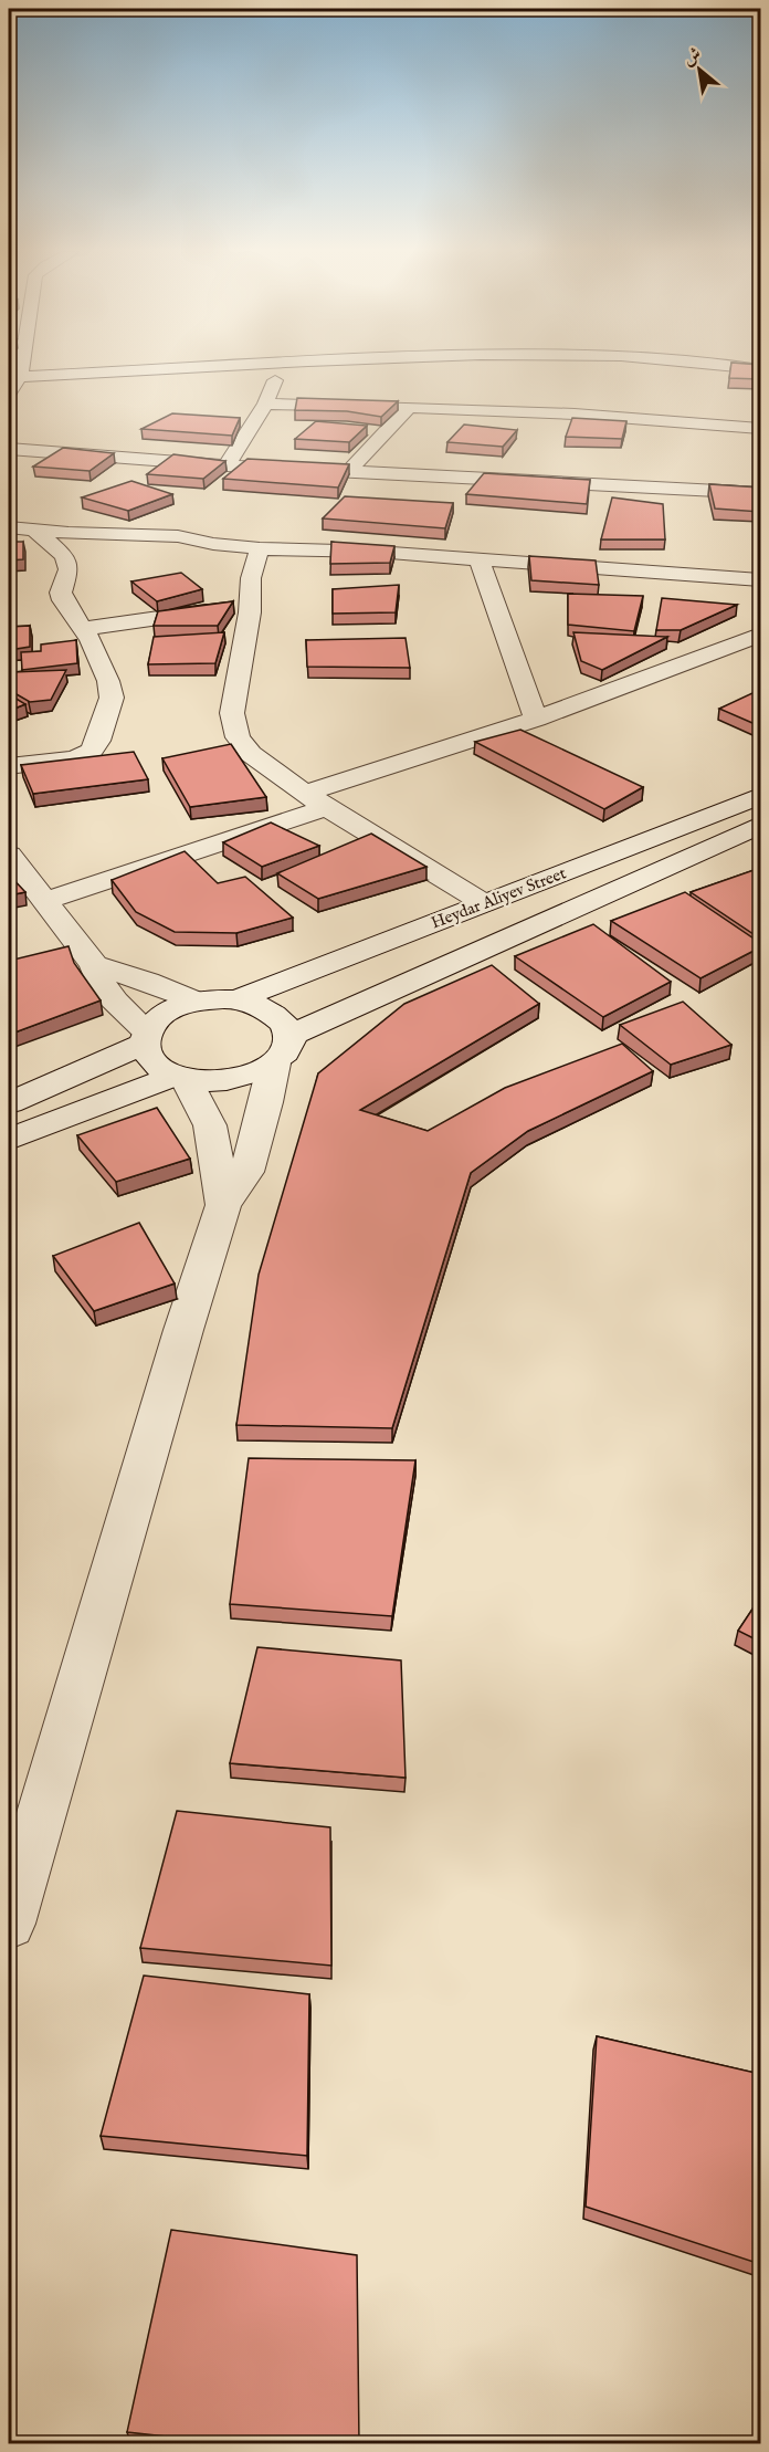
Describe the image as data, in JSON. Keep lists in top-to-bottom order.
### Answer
{
  "streets": {
    "street": ["Heydar Aliyev Street"]
  },
  "north": "top left"
}
